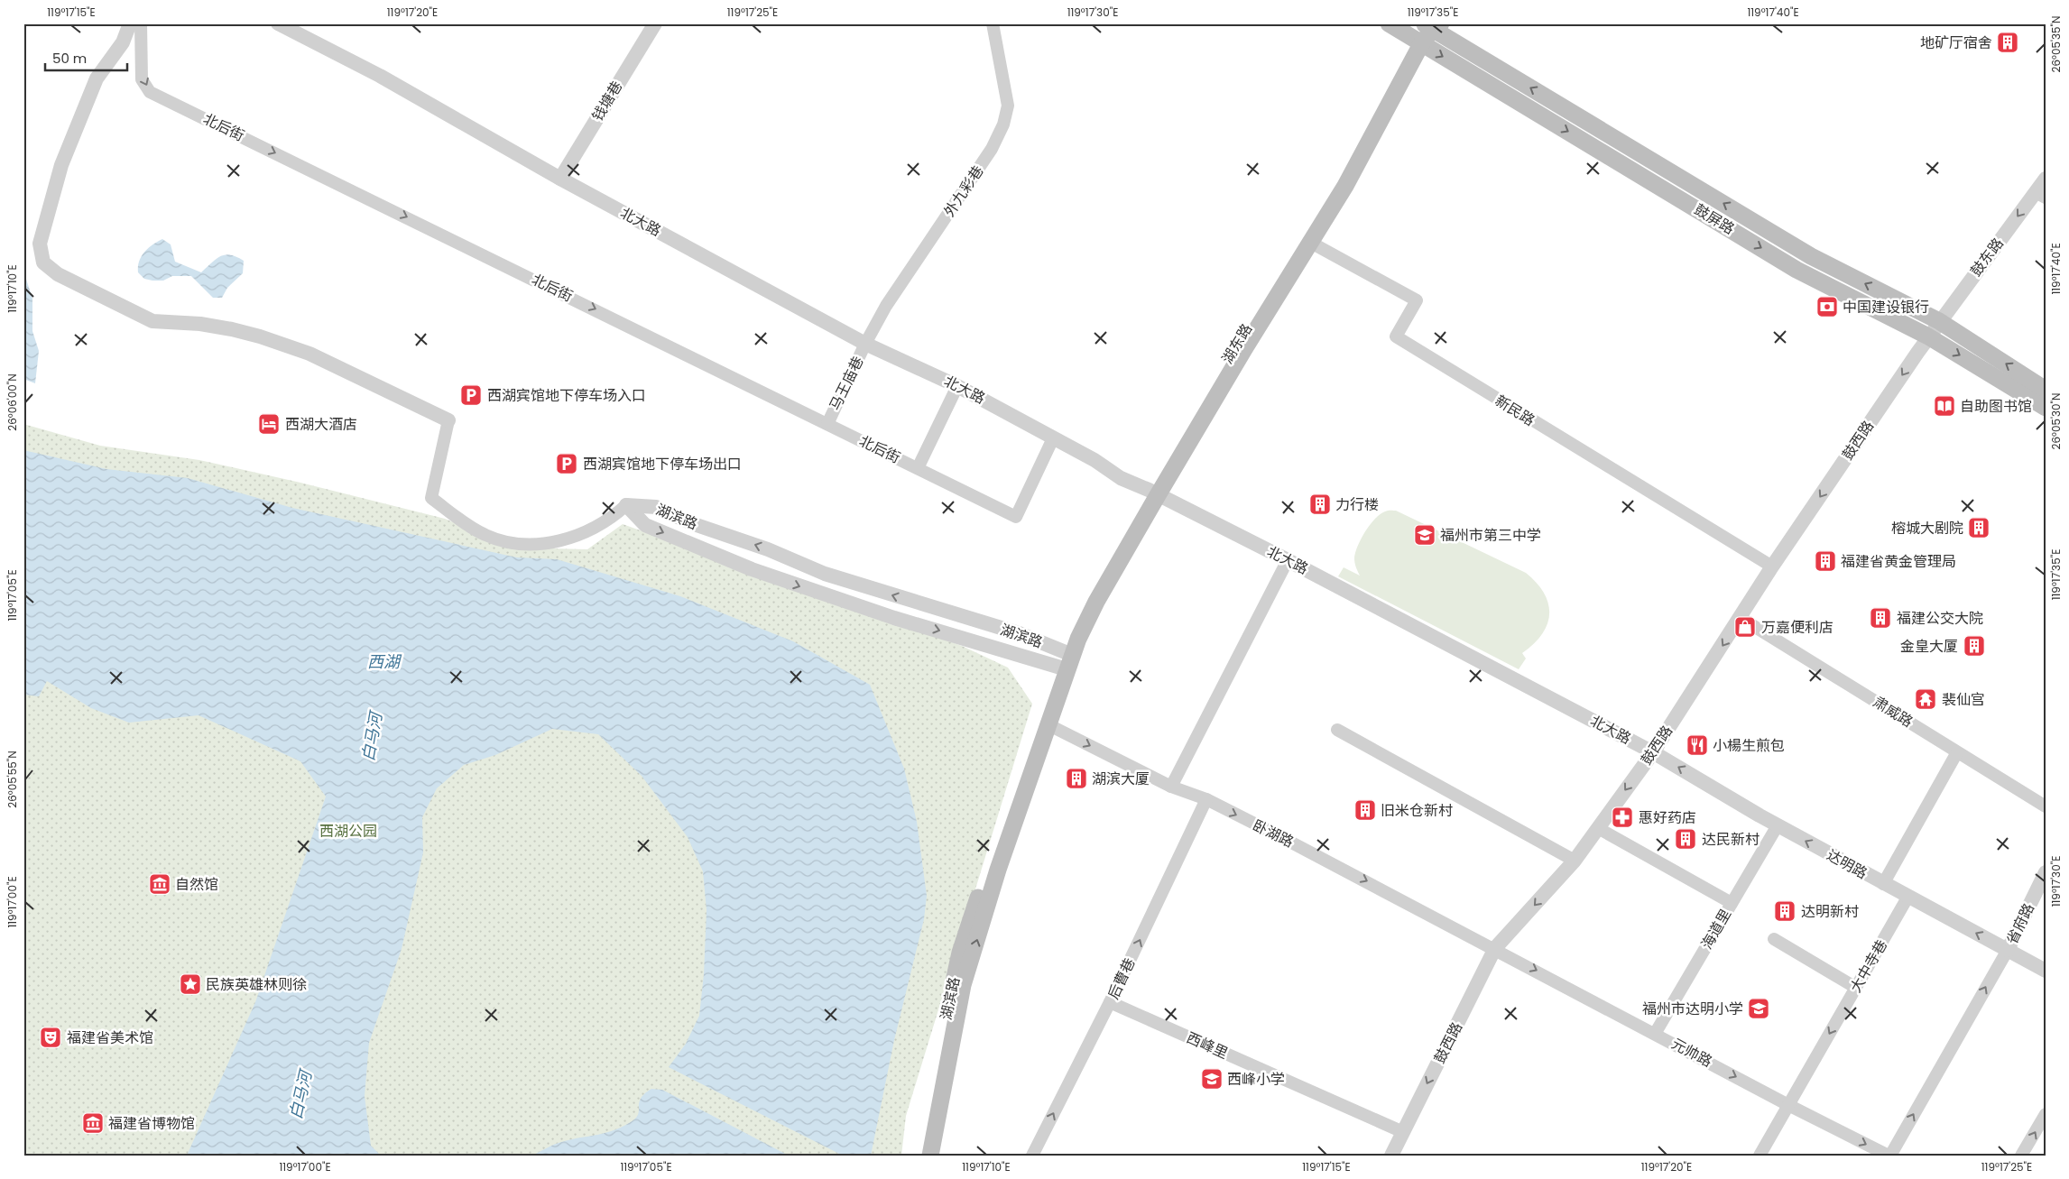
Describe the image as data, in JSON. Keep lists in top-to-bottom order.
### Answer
{
  "streets": {
    "main road": ["鼓屏路", "湖东路", "湖滨路"],
    "street": [
      "钱塘巷",
      "北后街",
      "外九彩巷",
      "北大路",
      "鼓东路",
      "马王庙巷",
      "新民路",
      "鼓西路",
      "肃威路",
      "卧湖路",
      "达明路",
      "省府路",
      "海道里",
      "大中寺巷",
      "后曹巷",
      "西峰里",
      "元帅路"
    ]
  },
  "crossings": [
    ["钱塘巷", "北大路"],
    ["北后街", "北大路"],
    ["北后街", "马王庙巷"],
    ["外九彩巷", "北大路"],
    ["外九彩巷", "马王庙巷"],
    ["鼓屏路", "鼓东路"],
    ["鼓屏路", "湖东路"],
    ["鼓屏路", "鼓西路"],
    ["北大路", "湖东路"],
    ["北大路", "马王庙巷"],
    ["北大路", "鼓西路"],
    ["北大路", "达明路"],
    ["鼓东路", "鼓西路"],
    ["湖东路", "新民路"],
    ["湖东路", "湖滨路"],
    ["新民路", "鼓西路"],
    ["鼓西路", "肃威路"],
    ["鼓西路", "卧湖路"],
    ["鼓西路", "达明路"],
    ["鼓西路", "西峰里"],
    ["鼓西路", "元帅路"],
    ["湖滨路", "卧湖路"],
    ["卧湖路", "后曹巷"],
    ["卧湖路", "元帅路"],
    ["达明路", "省府路"],
    ["达明路", "海道里"],
    ["达明路", "大中寺巷"],
    ["海道里", "元帅路"],
    ["大中寺巷", "元帅路"],
    ["后曹巷", "西峰里"]
  ],
  "one_way": [
    "北后街",
    "鼓东路",
    "鼓西路",
    "卧湖路",
    "大中寺巷",
    "后曹巷",
    "元帅路"
  ],
  "water": ["西湖", "白马河"],
  "parks": ["西湖公园"],
  "places": {
    "building": [
      "地矿厅宿舍",
      "力行楼",
      "榕城大剧院",
      "福建省黄金管理局",
      "福建公交大院",
      "金皇大厦",
      "湖滨大厦",
      "旧米仓新村",
      "达民新村",
      "达明新村"
    ],
    "bank": ["中国建设银行"],
    "parking": ["西湖宾馆地下停车场入口", "西湖宾馆地下停车场出口"],
    "library": ["自助图书馆"],
    "hotel": ["西湖大酒店"],
    "school or university": ["福州市第三中学", "福州市达明小学", "西峰小学"],
    "shop": ["万嘉便利店"],
    "temple": ["裴仙宫"],
    "restaurant": ["小楊生煎包"],
    "pharmacy": ["惠好药店"],
    "museum": ["自然馆", "福建省博物馆"],
    "place": ["民族英雄林则徐"],
    "theatre": ["福建省美术馆"]
  },
  "scale_bar": "50 m",
  "coordinates": [
    "119°17'15\"E",
    "119°17'20\"E",
    "119°17'25\"E",
    "119°17'30\"E",
    "119°17'35\"E",
    "119°17'40\"E",
    "26°05'35\"N",
    "119°17'10\"E",
    "26°06'00\"N",
    "26°05'30\"N",
    "119°17'05\"E",
    "26°05'55\"N",
    "119°17'00\"E"
  ]
}
